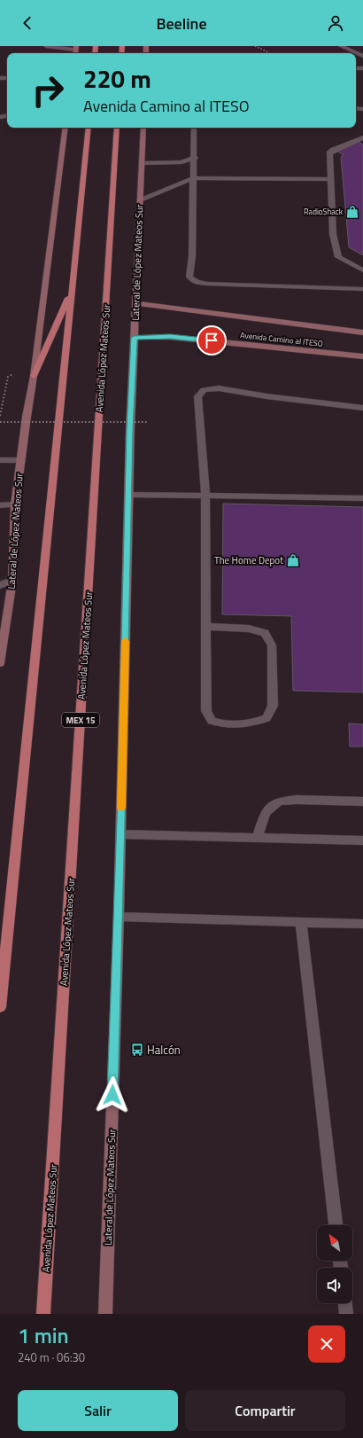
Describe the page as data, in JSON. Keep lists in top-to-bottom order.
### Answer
{
  "streets": {
    "main road": [
      "Lateral de López Mateos Sur",
      "Avenida Camino al ITESO",
      "Avenida López Mateos Sur",
      "MEX 15"
    ]
  },
  "crossings": [
    ["Lateral de López Mateos Sur", "Avenida Camino al ITESO"]
  ],
  "places": {
    "shop": ["RadioShack", "The Home Depot"],
    "bus stop": ["Halcón"]
  },
  "north": "top left",
  "page": {
    "header": "Beeline",
    "turn": ["220 m", "Avenida Camino al ITESO"],
    "heading": ["1 min", "240 m · 06:30"],
    "buttons": ["Salir", "Compartir"]
  }
}
